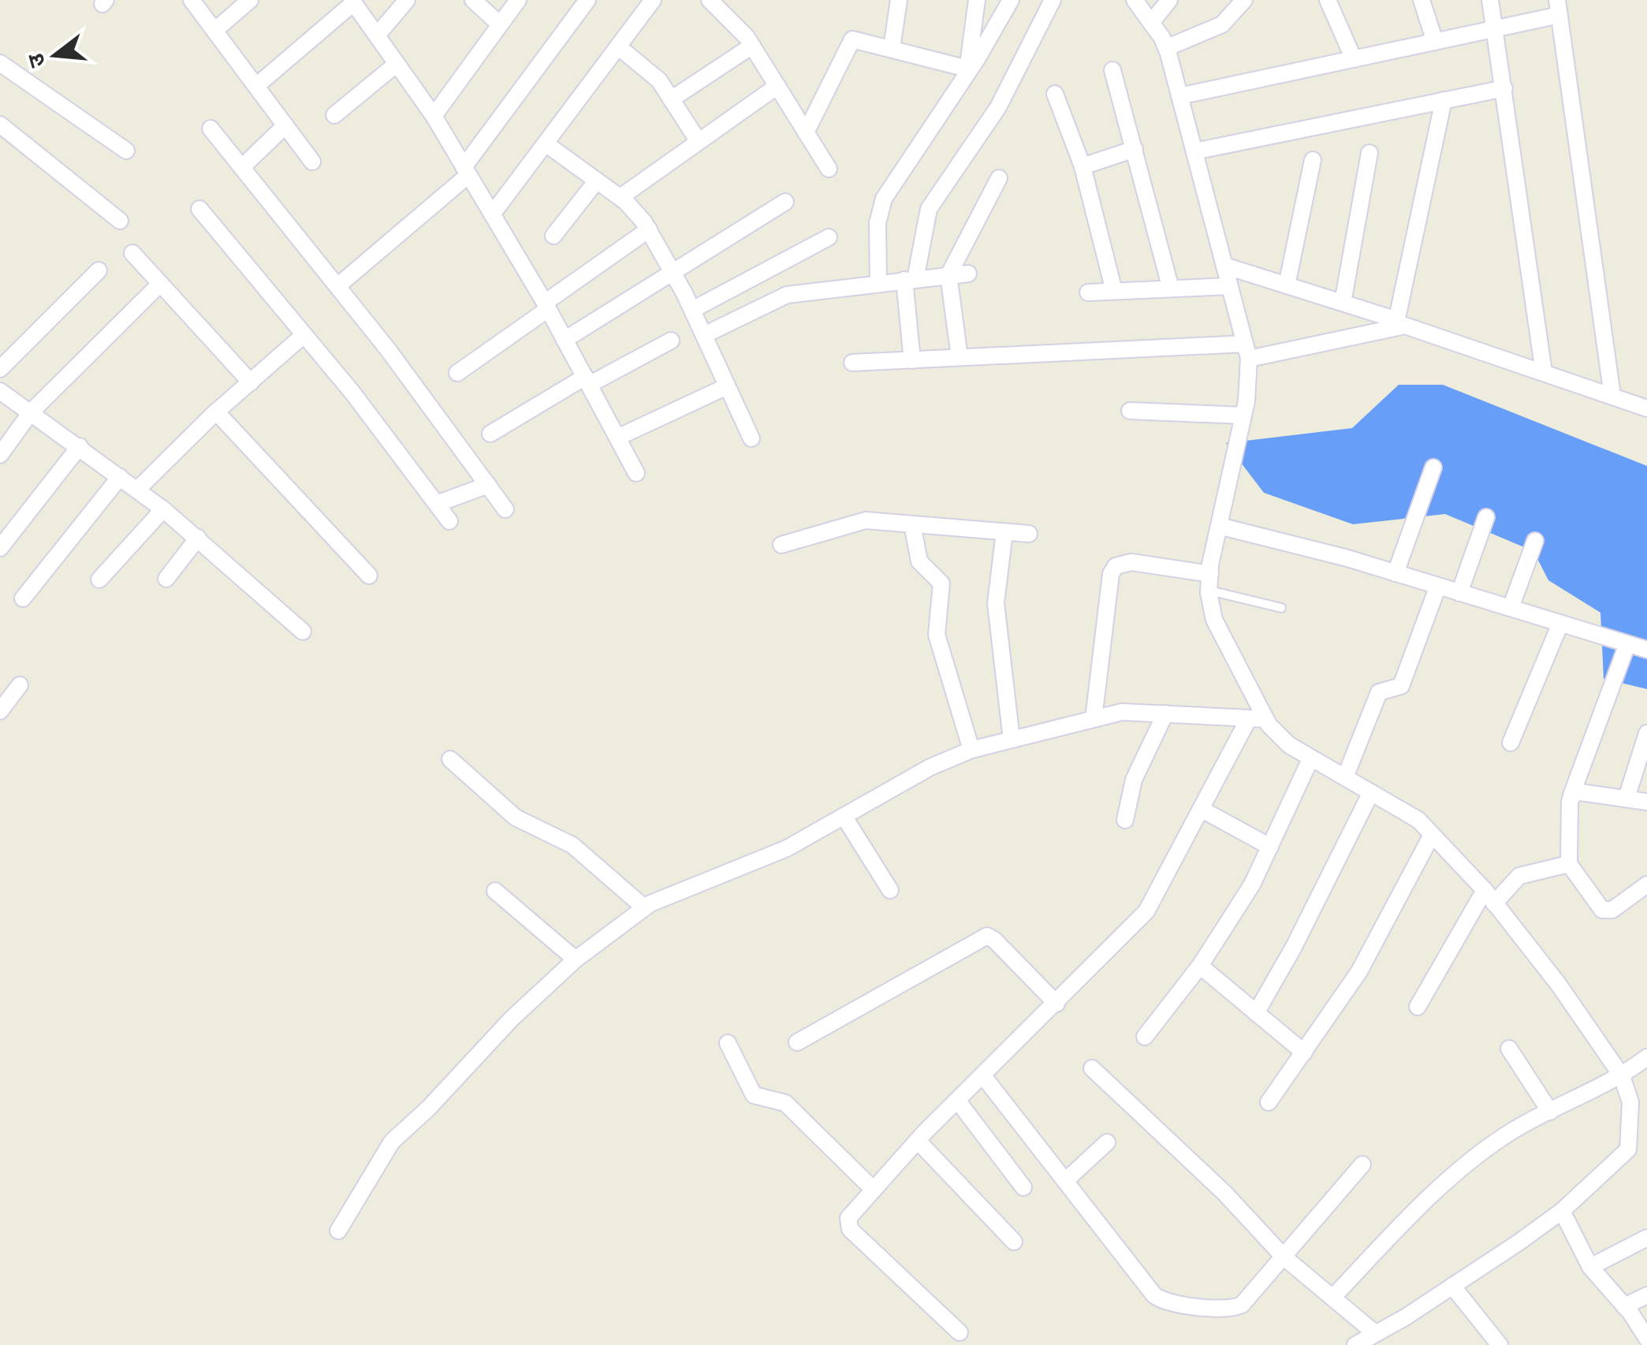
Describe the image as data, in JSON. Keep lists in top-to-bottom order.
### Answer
{
  "north": "left"
}
